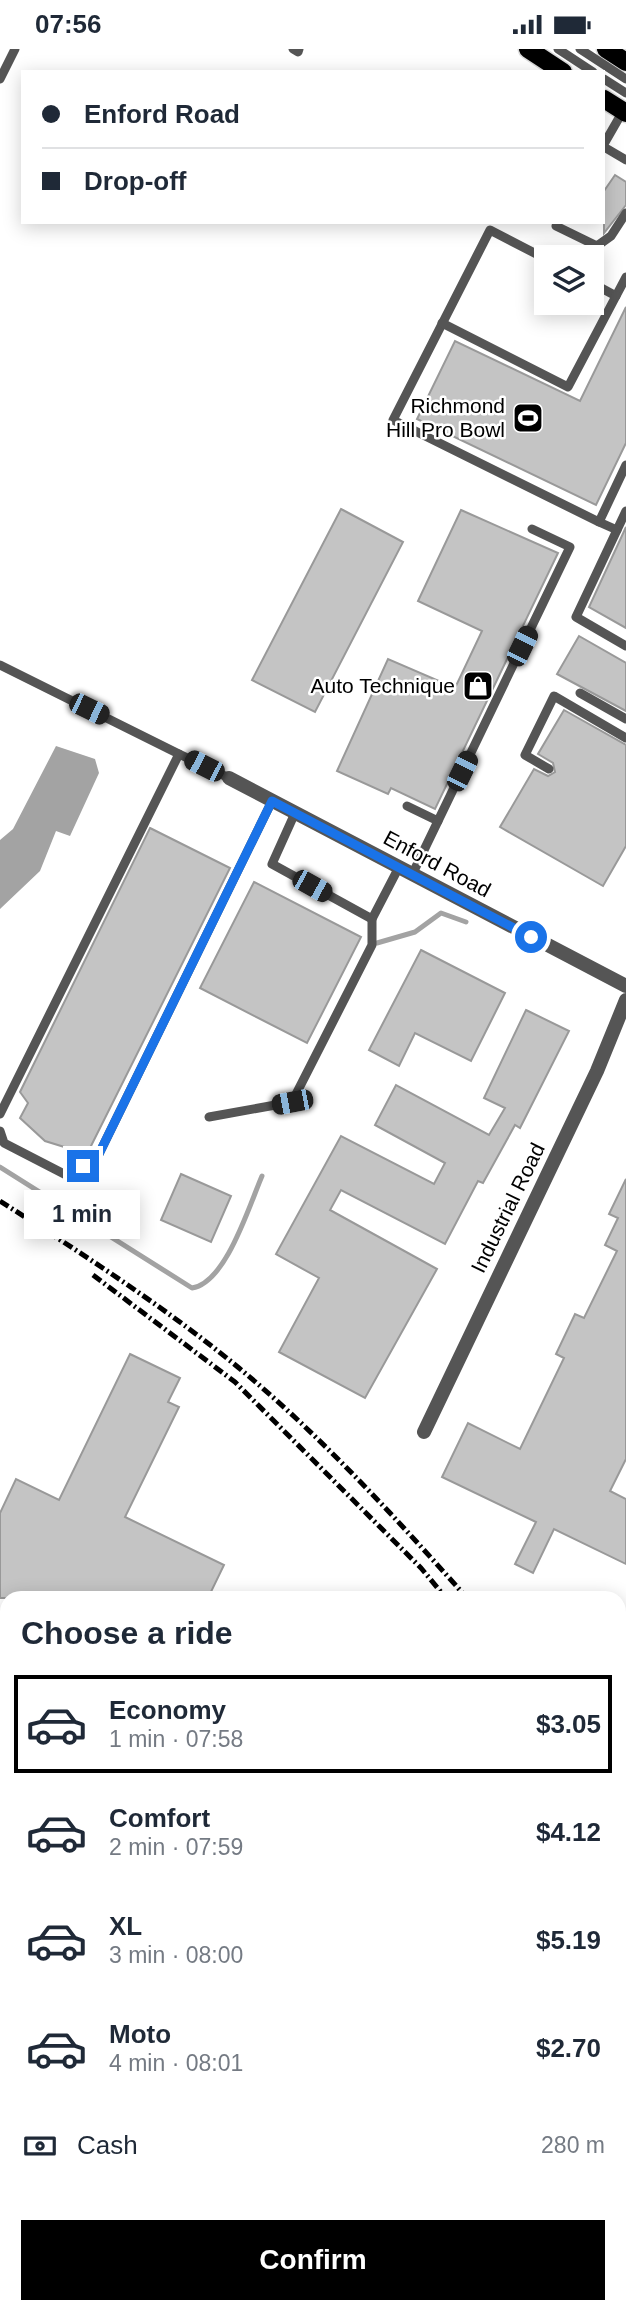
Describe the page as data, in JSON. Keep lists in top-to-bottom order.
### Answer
{
  "streets": {
    "street": ["Enford Road", "Industrial Road"]
  },
  "places": {
    "sports": ["Richmond Hill Pro Bowl"],
    "shop": ["Auto Technique"]
  },
  "page": {
    "status": "07:56",
    "banner": ["Enford Road", "Drop-off"],
    "bubble": "1 min",
    "heading": "Choose a ride",
    "list": [
      {
        "name": "Economy",
        "note": "1 min · 07:58",
        "value": "$3.05"
      },
      {
        "name": "Comfort",
        "note": "2 min · 07:59",
        "value": "$4.12"
      },
      {
        "name": "XL",
        "note": "3 min · 08:00",
        "value": "$5.19"
      },
      {
        "name": "Moto",
        "note": "4 min · 08:01",
        "value": "$2.70"
      }
    ],
    "pay": ["Cash", "280 m"],
    "buttons": "Confirm"
  }
}
